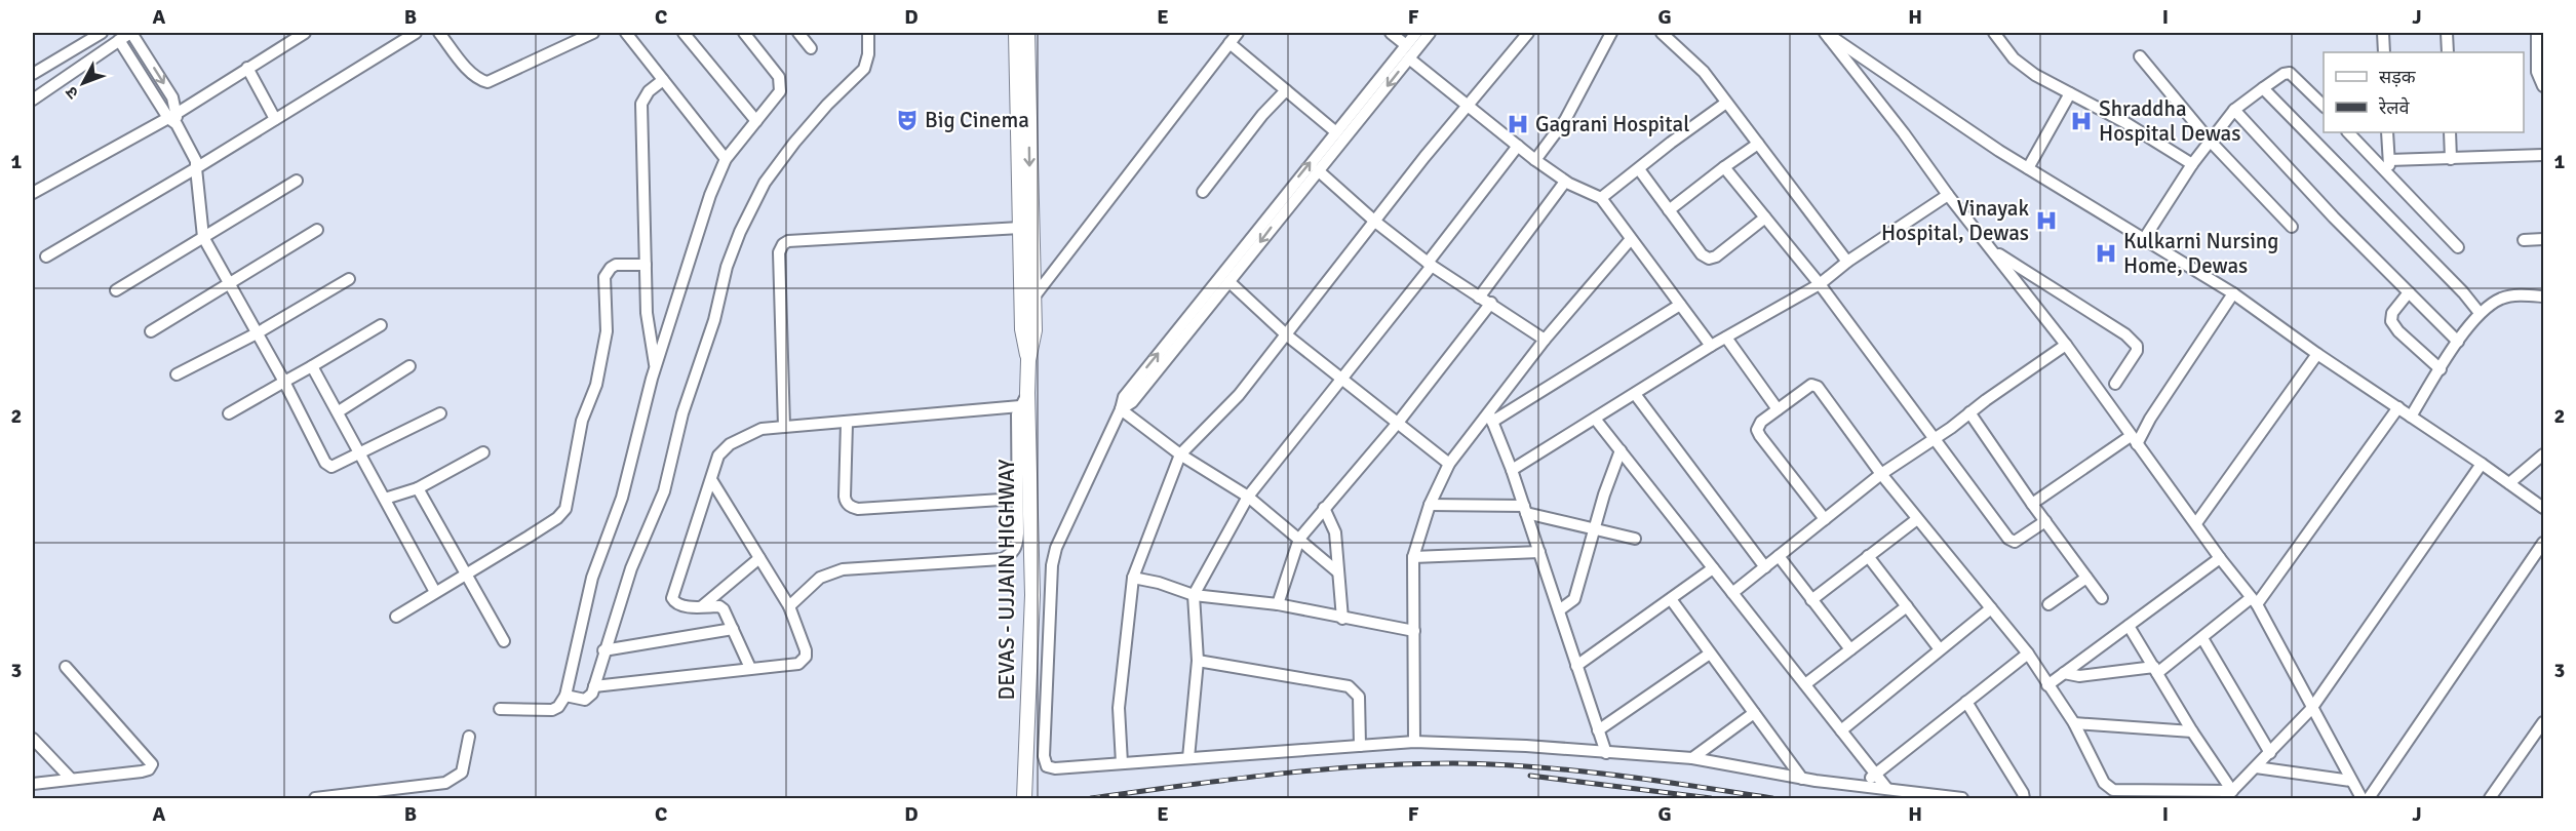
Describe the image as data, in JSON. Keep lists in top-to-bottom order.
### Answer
{
  "streets": {
    "main road": ["DEVAS - UJJAIN HIGHWAY"]
  },
  "places": {
    "theatre": ["Big Cinema"],
    "hospital": [
      "Shraddha Hospital Dewas",
      "Gagrani Hospital",
      "Vinayak Hospital, Dewas",
      "Kulkarni Nursing Home, Dewas"
    ]
  },
  "legend": ["सड़क", "रेलवे"],
  "north": "bottom left",
  "grid": {
    "columns": [
      "A",
      "B",
      "C",
      "D",
      "E",
      "F",
      "G",
      "H",
      "I",
      "J"
    ],
    "rows": ["1", "2", "3"]
  }
}
